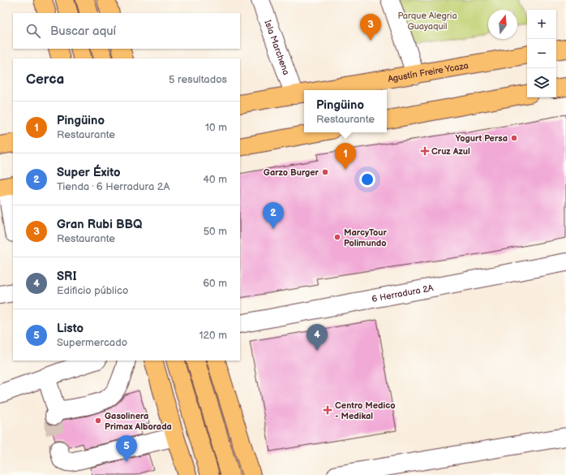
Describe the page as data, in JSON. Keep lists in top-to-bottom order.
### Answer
{
  "streets": {
    "main road": ["Agustín Freire Ycaza"],
    "street": ["Isla Marchena", "6 Herradura 2A"]
  },
  "crossings": [
    ["Isla Marchena", "Agustín Freire Ycaza"]
  ],
  "parks": ["Parque Alegria Guayaquil"],
  "places": {
    "other": [
      "Yogurt Persa",
      "Garzo Burger",
      "MarcyTour Polimundo",
      "Gasolinera Primax Alborada"
    ],
    "health": ["Cruz Azul", "Centro Medico - Medikal"]
  },
  "north": "top",
  "page": {
    "map_buttons": ["+", "−"],
    "search": "Buscar aquí",
    "pins": [
      "3",
      "1",
      "2",
      "4",
      "5"
    ],
    "heading": ["Cerca", "5 resultados"],
    "popup": ["Pingüino", "Restaurante"],
    "list": [
      {
        "mark": "1",
        "name": "Pingüino",
        "note": "Restaurante",
        "value": "10 m"
      },
      {
        "mark": "2",
        "name": "Super Éxito",
        "note": "Tienda · 6 Herradura 2A",
        "value": "40 m"
      },
      {
        "mark": "3",
        "name": "Gran Rubi BBQ",
        "note": "Restaurante",
        "value": "50 m"
      },
      {
        "mark": "4",
        "name": "SRI",
        "note": "Edificio público",
        "value": "60 m"
      },
      {
        "mark": "5",
        "name": "Listo",
        "note": "Supermercado",
        "value": "120 m"
      }
    ]
  }
}
